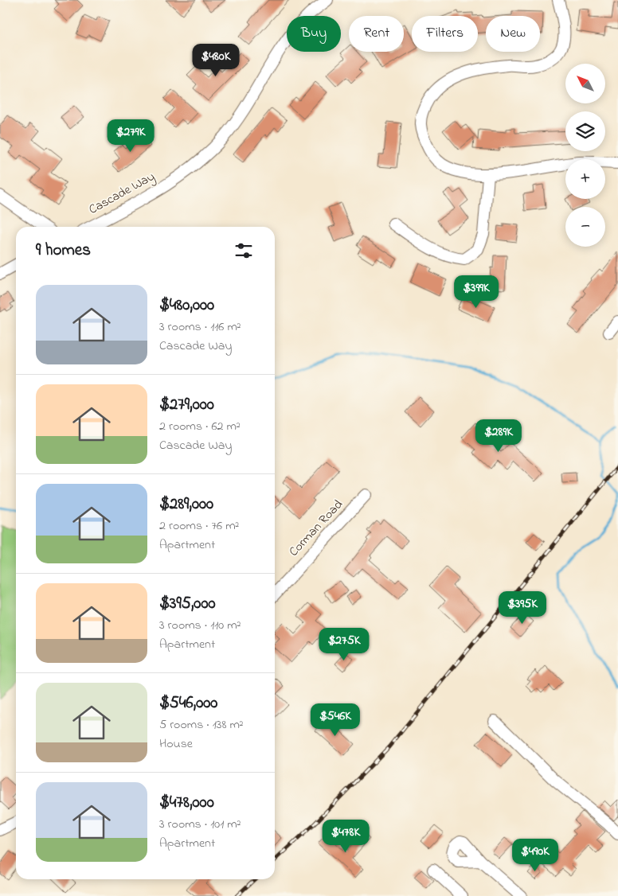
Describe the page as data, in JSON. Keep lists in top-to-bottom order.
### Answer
{
  "streets": {
    "street": ["Cascade Way", "Corman Road"]
  },
  "north": "top left",
  "page": {
    "chip": [
      "Buy",
      "Rent",
      "Filters",
      "New"
    ],
    "price": [
      "$480K",
      "$279K",
      "$399K",
      "$289K",
      "$395K",
      "$275K",
      "$546K",
      "$478K",
      "$490K"
    ],
    "map_buttons": ["+", "−"],
    "heading": "9 homes",
    "list": [
      {
        "name": "$480,000",
        "note": "3 rooms · 116 m² · Cascade Way"
      },
      {
        "name": "$279,000",
        "note": "2 rooms · 62 m² · Cascade Way"
      },
      {
        "name": "$289,000",
        "note": "2 rooms · 76 m² · Apartment"
      },
      {
        "name": "$395,000",
        "note": "3 rooms · 110 m² · Apartment"
      },
      {
        "name": "$546,000",
        "note": "5 rooms · 138 m² · House"
      },
      {
        "name": "$478,000",
        "note": "3 rooms · 101 m² · Apartment"
      }
    ]
  }
}
